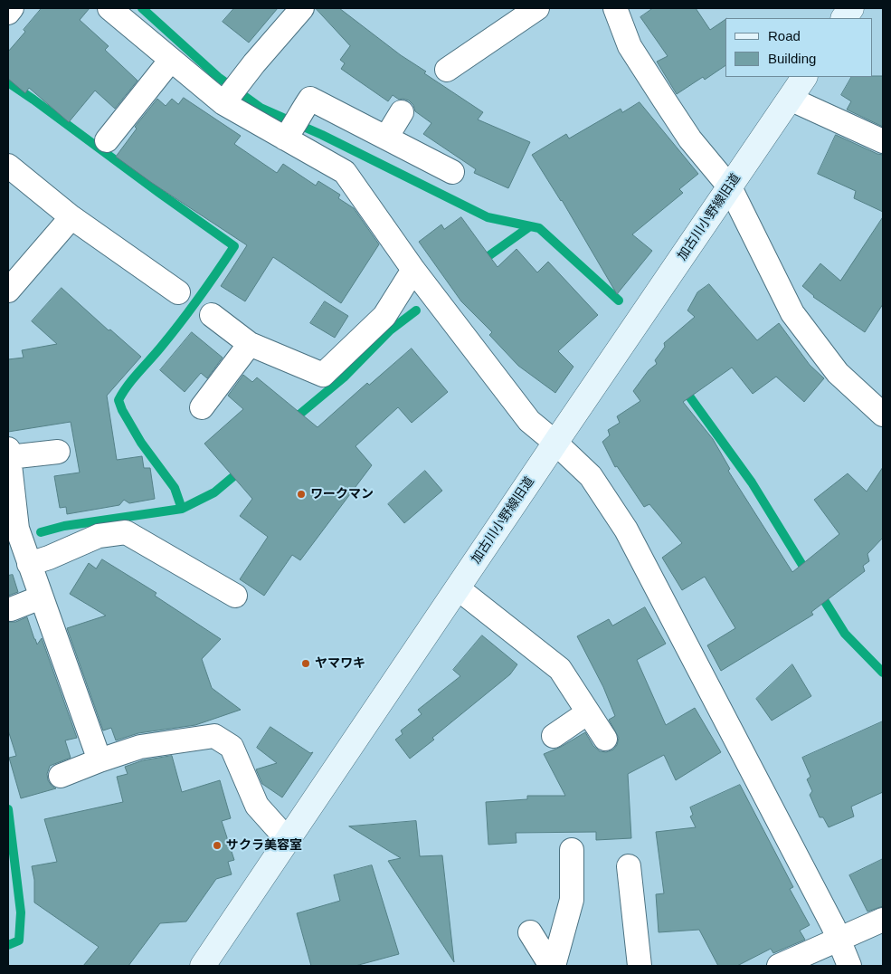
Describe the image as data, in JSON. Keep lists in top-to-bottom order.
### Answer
{
  "streets": {
    "street": ["加古川小野線旧道"]
  },
  "places": ["ワークマン", "ヤマワキ", "サクラ美容室"],
  "legend": ["Road", "Building"]
}
